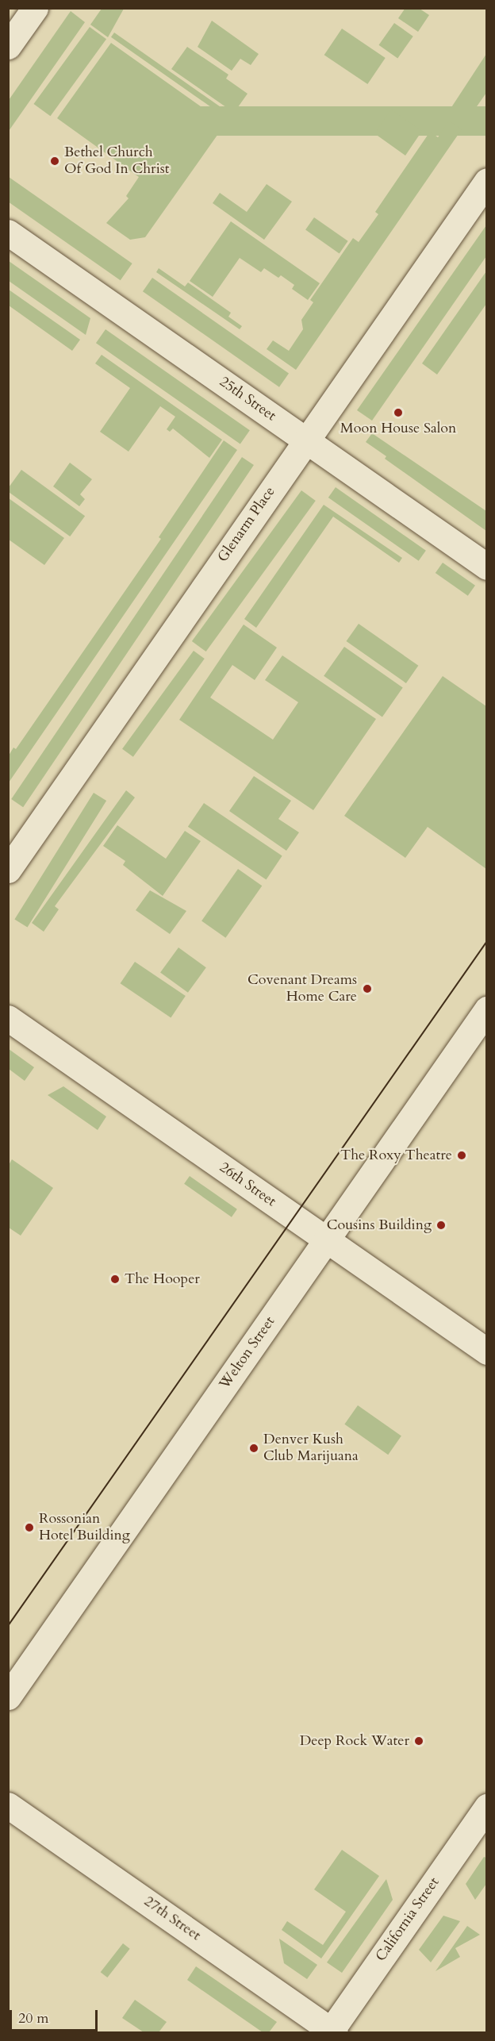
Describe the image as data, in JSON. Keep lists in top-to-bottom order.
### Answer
{
  "streets": {
    "street": [
      "25th Street",
      "Glenarm Place",
      "26th Street",
      "Welton Street",
      "27th Street",
      "California Street"
    ]
  },
  "crossings": [
    ["25th Street", "Glenarm Place"],
    ["26th Street", "Welton Street"],
    ["27th Street", "California Street"]
  ],
  "places": [
    "Bethel Church Of God In Christ",
    "Moon House Salon",
    "Covenant Dreams Home Care",
    "The Roxy Theatre",
    "Cousins Building",
    "The Hooper",
    "Denver Kush Club Marijuana",
    "Rossonian Hotel Building",
    "Deep Rock Water"
  ],
  "scale_bar": "20 m"
}
